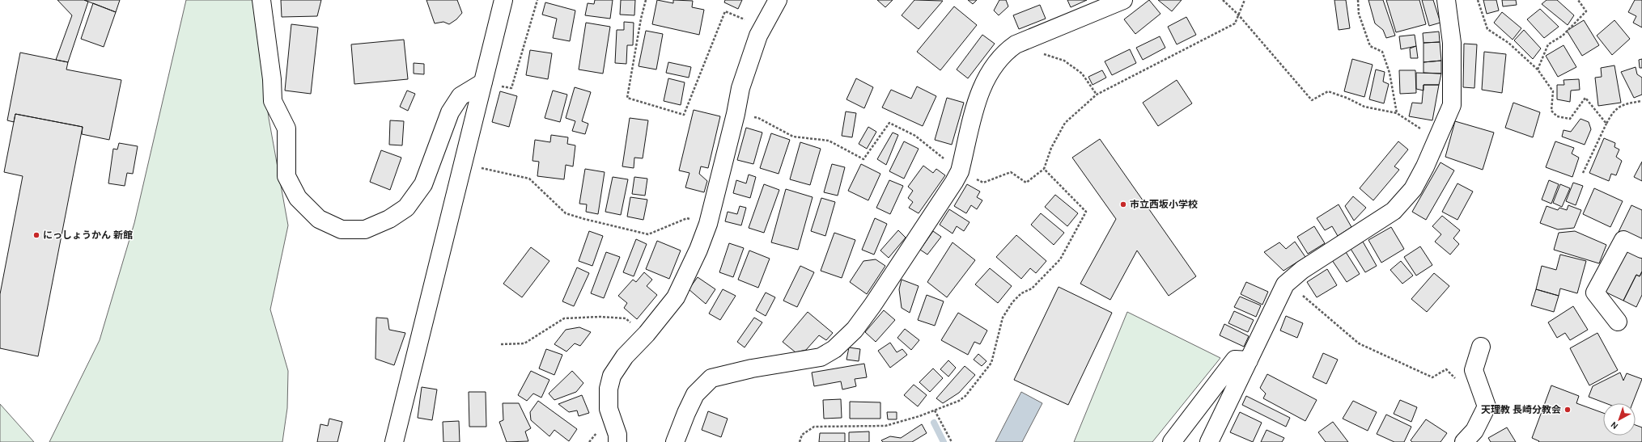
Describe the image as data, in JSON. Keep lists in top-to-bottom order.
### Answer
{
  "places": ["市立西坂小学校", "にっしょうかん 新館", "天理教 長崎分教会"],
  "north": "bottom left"
}
